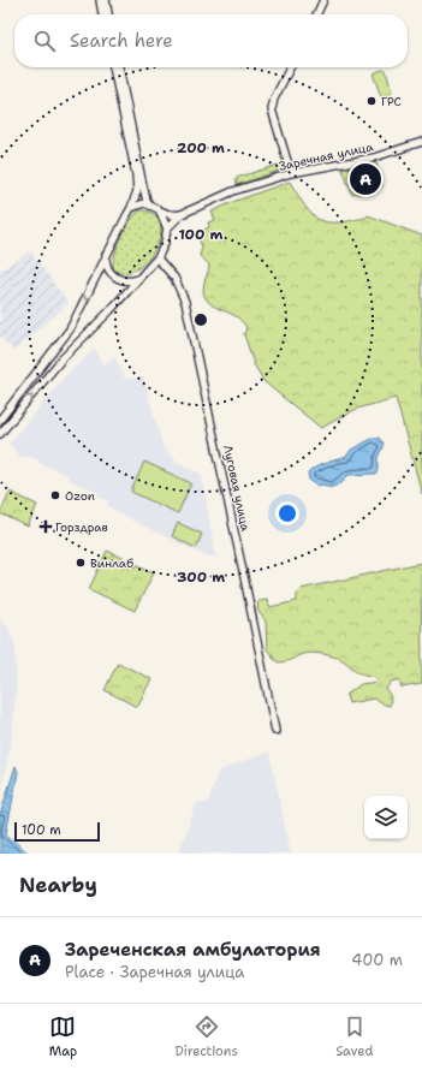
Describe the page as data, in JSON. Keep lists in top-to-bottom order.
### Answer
{
  "streets": {
    "street": ["Заречная улица", "Луговая улица"]
  },
  "crossings": [
    ["Заречная улица", "Луговая улица"]
  ],
  "places": {
    "other": ["ГРС", "Ozon", "Винлаб"],
    "health": ["Горздрав"]
  },
  "scale_bar": "100 m",
  "page": {
    "search": "Search here",
    "pins": "A",
    "scale": "100 m",
    "heading": "Nearby",
    "list": [
      {
        "mark": "A",
        "name": "Зареченская амбулатория",
        "note": "Place · Заречная улица",
        "value": "400 m"
      }
    ],
    "nav": ["Map", "Directions", "Saved"]
  },
  "rings": ["200 m", "100 m", "300 m"]
}
